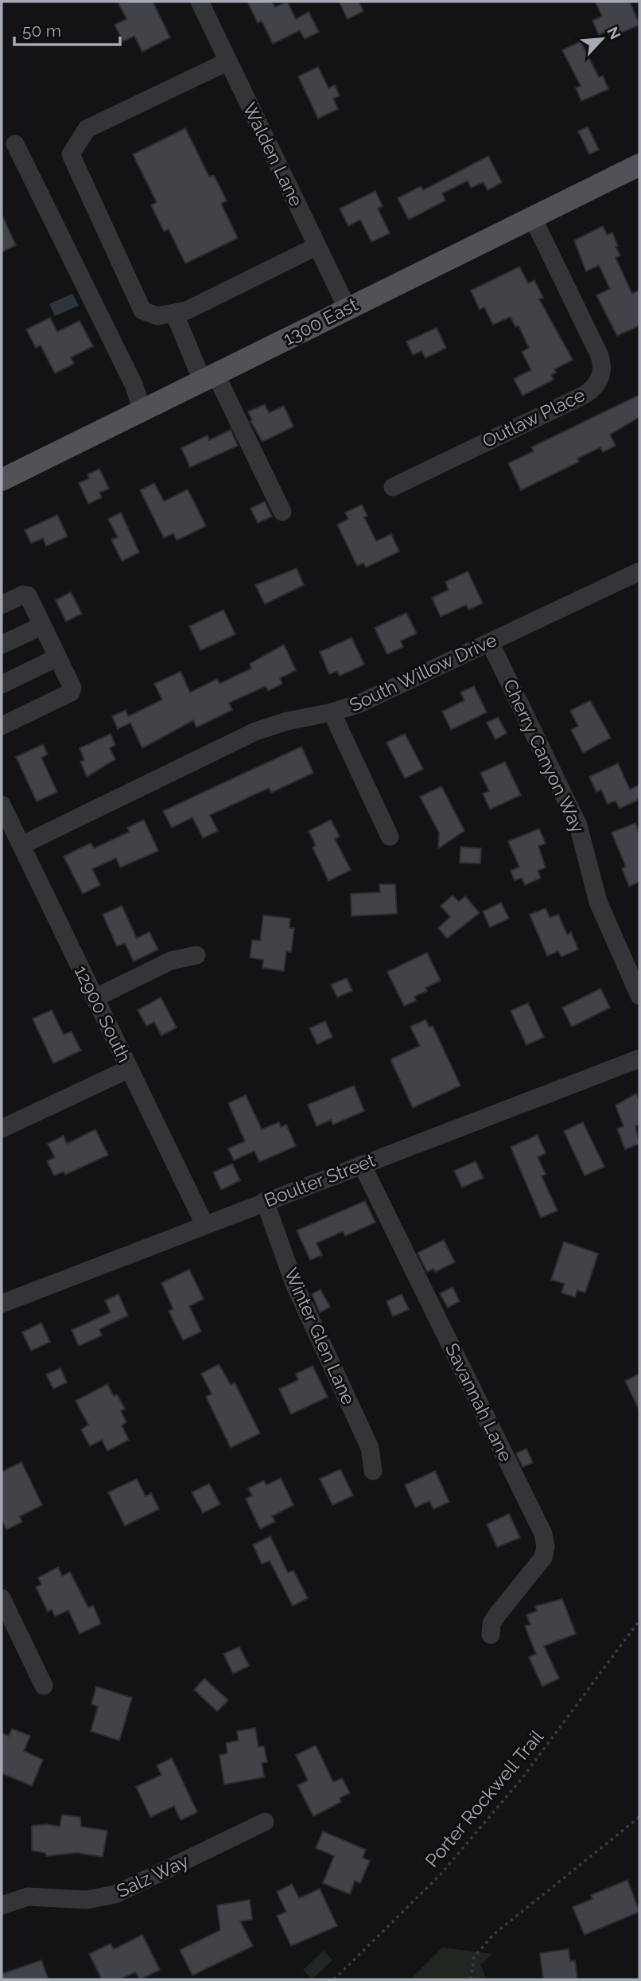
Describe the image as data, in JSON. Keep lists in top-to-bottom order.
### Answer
{
  "streets": {
    "main road": ["1300 East"],
    "street": [
      "Walden Lane",
      "Outlaw Place",
      "South Willow Drive",
      "Cherry Canyon Way",
      "12900 South",
      "Boulter Street",
      "Winter Glen Lane",
      "Savannah Lane",
      "Salz Way"
    ],
    "path": ["Porter Rockwell Trail"]
  },
  "crossings": [
    ["Walden Lane", "1300 East"],
    ["1300 East", "Outlaw Place"],
    ["South Willow Drive", "Cherry Canyon Way"],
    ["South Willow Drive", "12900 South"],
    ["12900 South", "Boulter Street"],
    ["Boulter Street", "Winter Glen Lane"],
    ["Boulter Street", "Savannah Lane"]
  ],
  "scale_bar": "50 m",
  "north": "top right"
}
